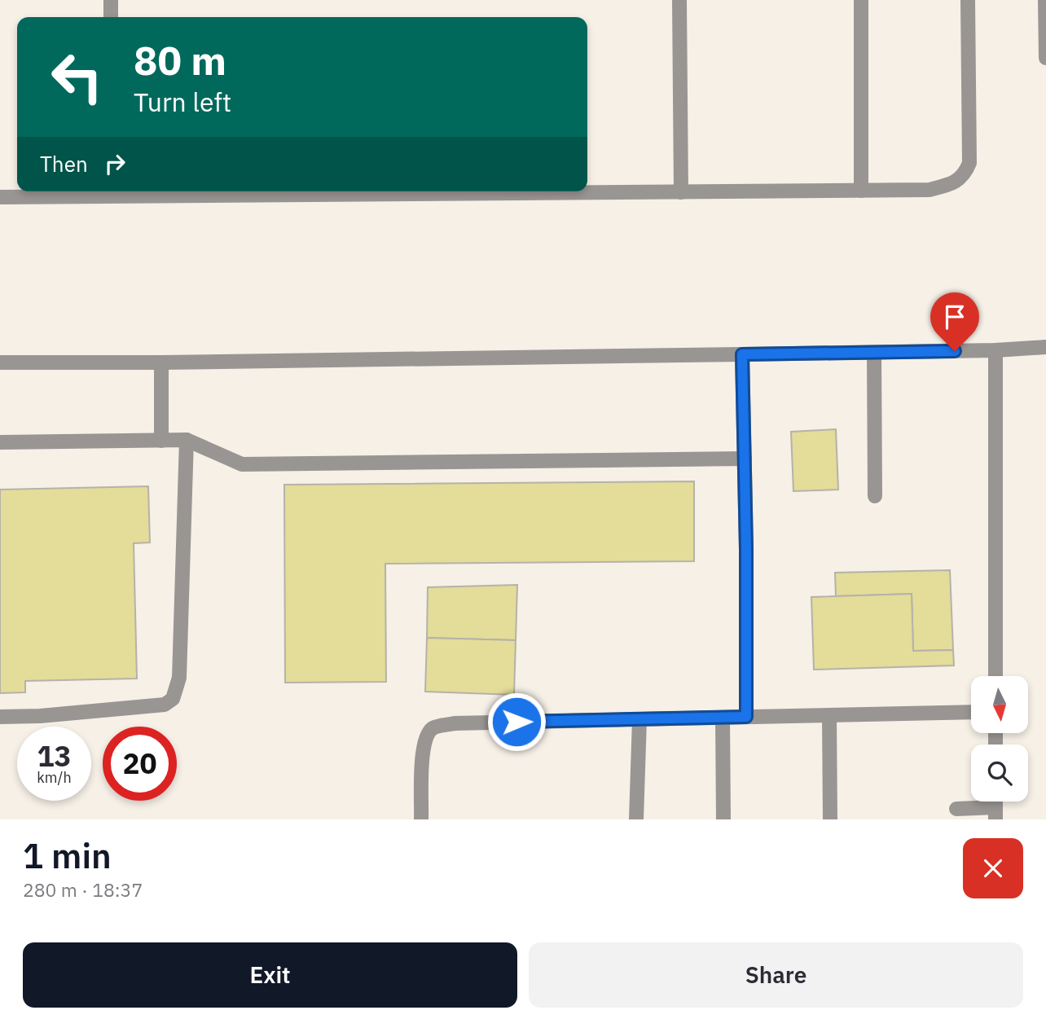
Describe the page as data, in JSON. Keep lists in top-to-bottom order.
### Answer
{
  "north": "bottom",
  "page": {
    "turn": ["80 m", "Turn left"],
    "then": "Then",
    "speed": "13 km/h",
    "limit": "20",
    "heading": ["1 min", "280 m · 18:37"],
    "buttons": ["Exit", "Share"]
  }
}
